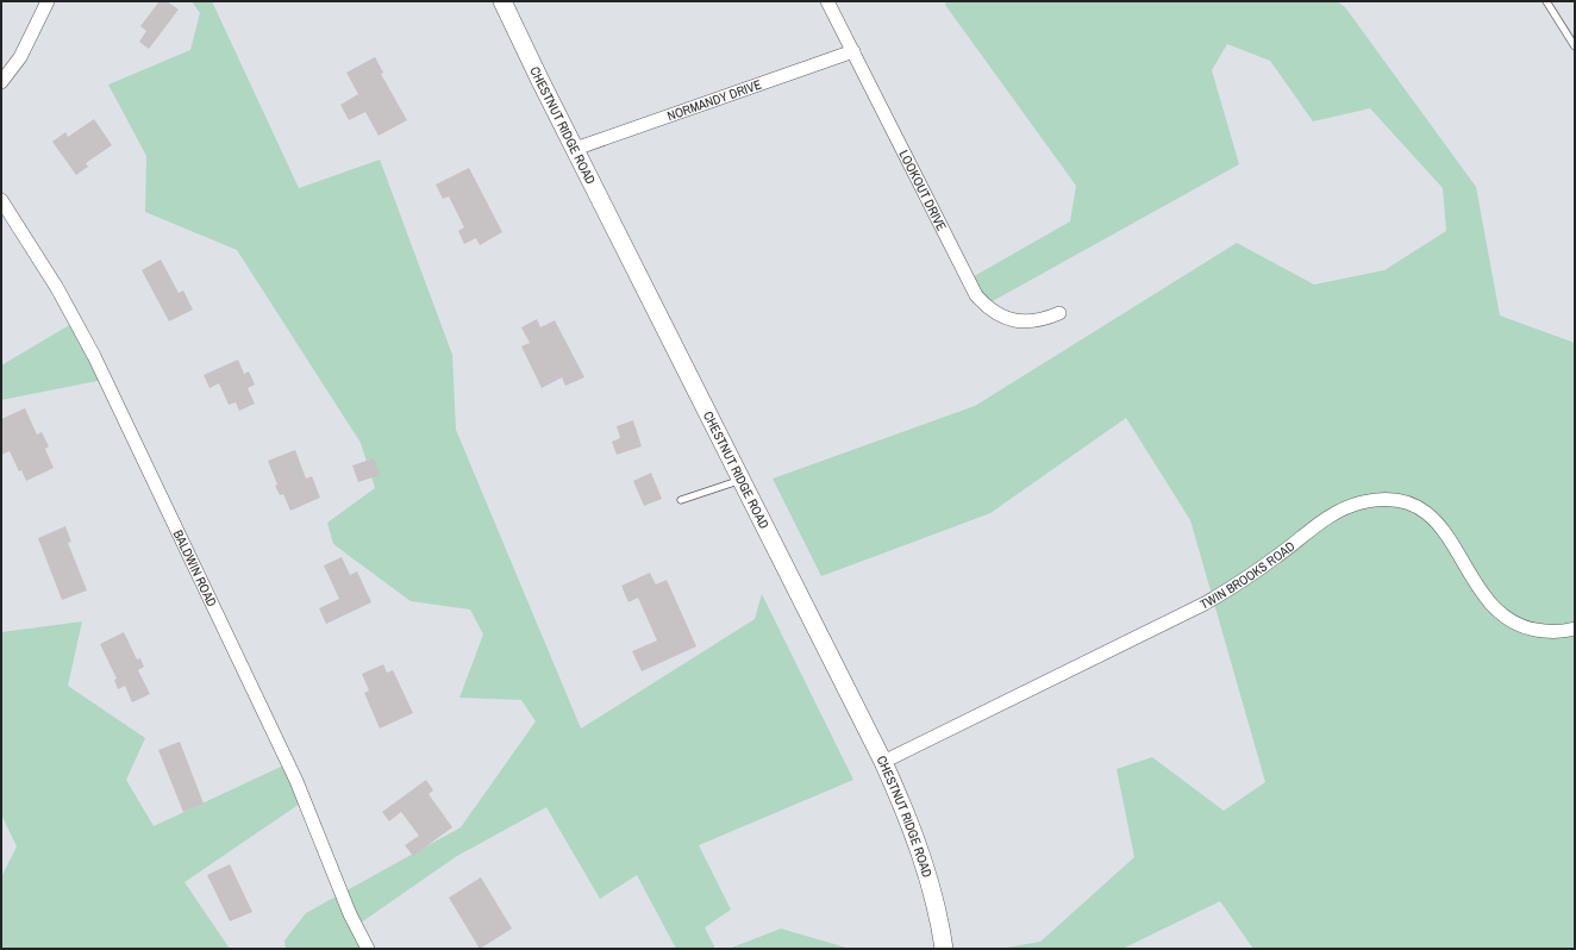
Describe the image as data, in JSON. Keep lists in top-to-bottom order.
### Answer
{
  "streets": {
    "main road": ["CHESTNUT RIDGE ROAD"],
    "street": [
      "NORMANDY DRIVE",
      "LOOKOUT DRIVE",
      "BALDWIN ROAD",
      "TWIN BROOKS ROAD"
    ]
  },
  "crossings": [
    ["NORMANDY DRIVE", "CHESTNUT RIDGE ROAD"],
    ["NORMANDY DRIVE", "LOOKOUT DRIVE"],
    ["CHESTNUT RIDGE ROAD", "TWIN BROOKS ROAD"]
  ]
}
